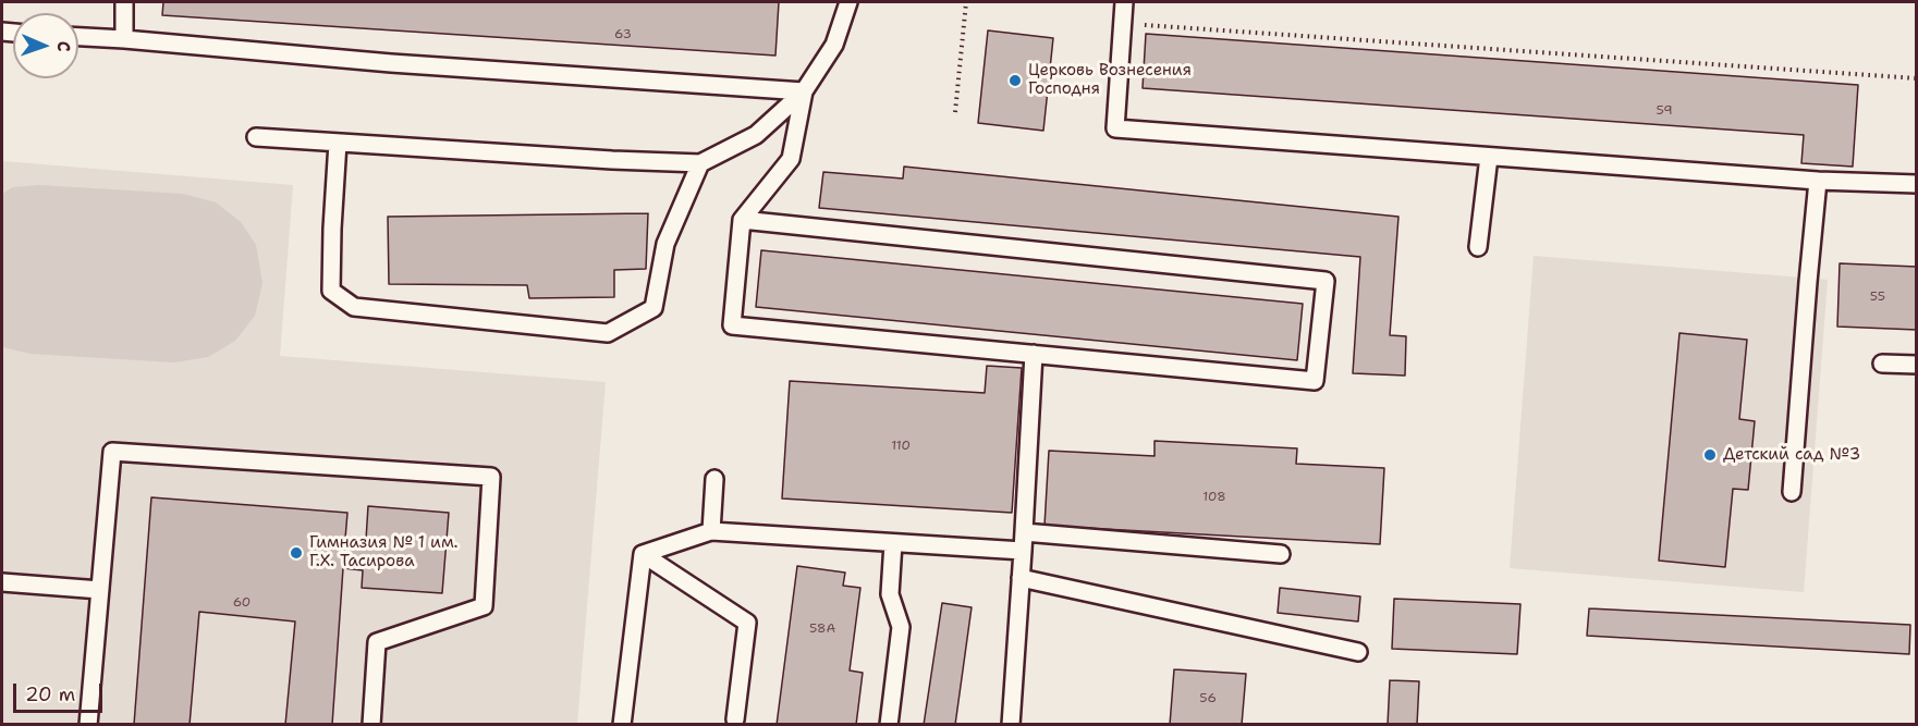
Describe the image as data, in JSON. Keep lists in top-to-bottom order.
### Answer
{
  "places": ["Церковь Вознесения Господня", "Детский сад №3", "Гимназия № 1 им. Г.Х. Тасирова"],
  "house_numbers": [
    "63",
    "59",
    "55",
    "110",
    "108",
    "60",
    "58А",
    "56"
  ],
  "scale_bar": "20 m",
  "north": "right"
}
